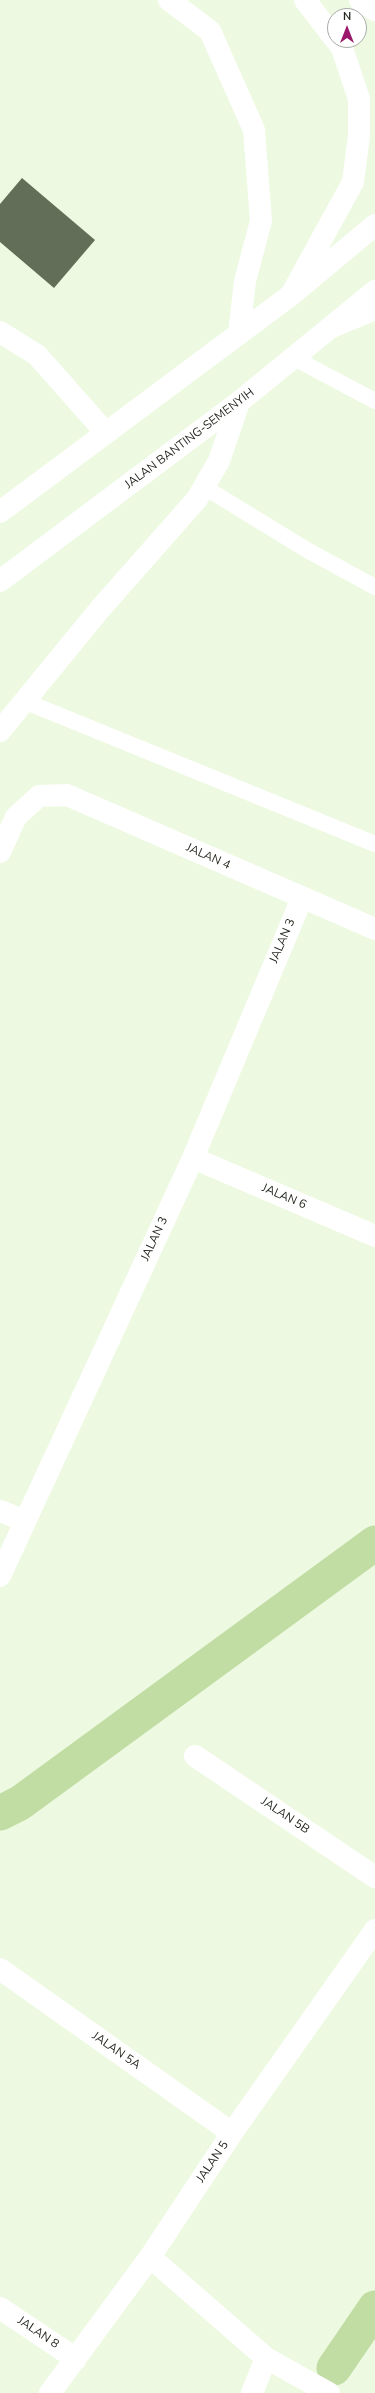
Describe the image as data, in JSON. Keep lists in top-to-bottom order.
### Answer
{
  "streets": {
    "main road": [
      "JALAN BANTING-SEMENYIH",
      "JALAN 4",
      "JALAN 3",
      "JALAN 6",
      "JALAN 5B",
      "JALAN 5A",
      "JALAN 5",
      "JALAN 8"
    ]
  },
  "crossings": [
    ["JALAN 4", "JALAN 3"],
    ["JALAN 3", "JALAN 6"],
    ["JALAN 5A", "JALAN 5"],
    ["JALAN 5", "JALAN 8"]
  ],
  "north": "top"
}
